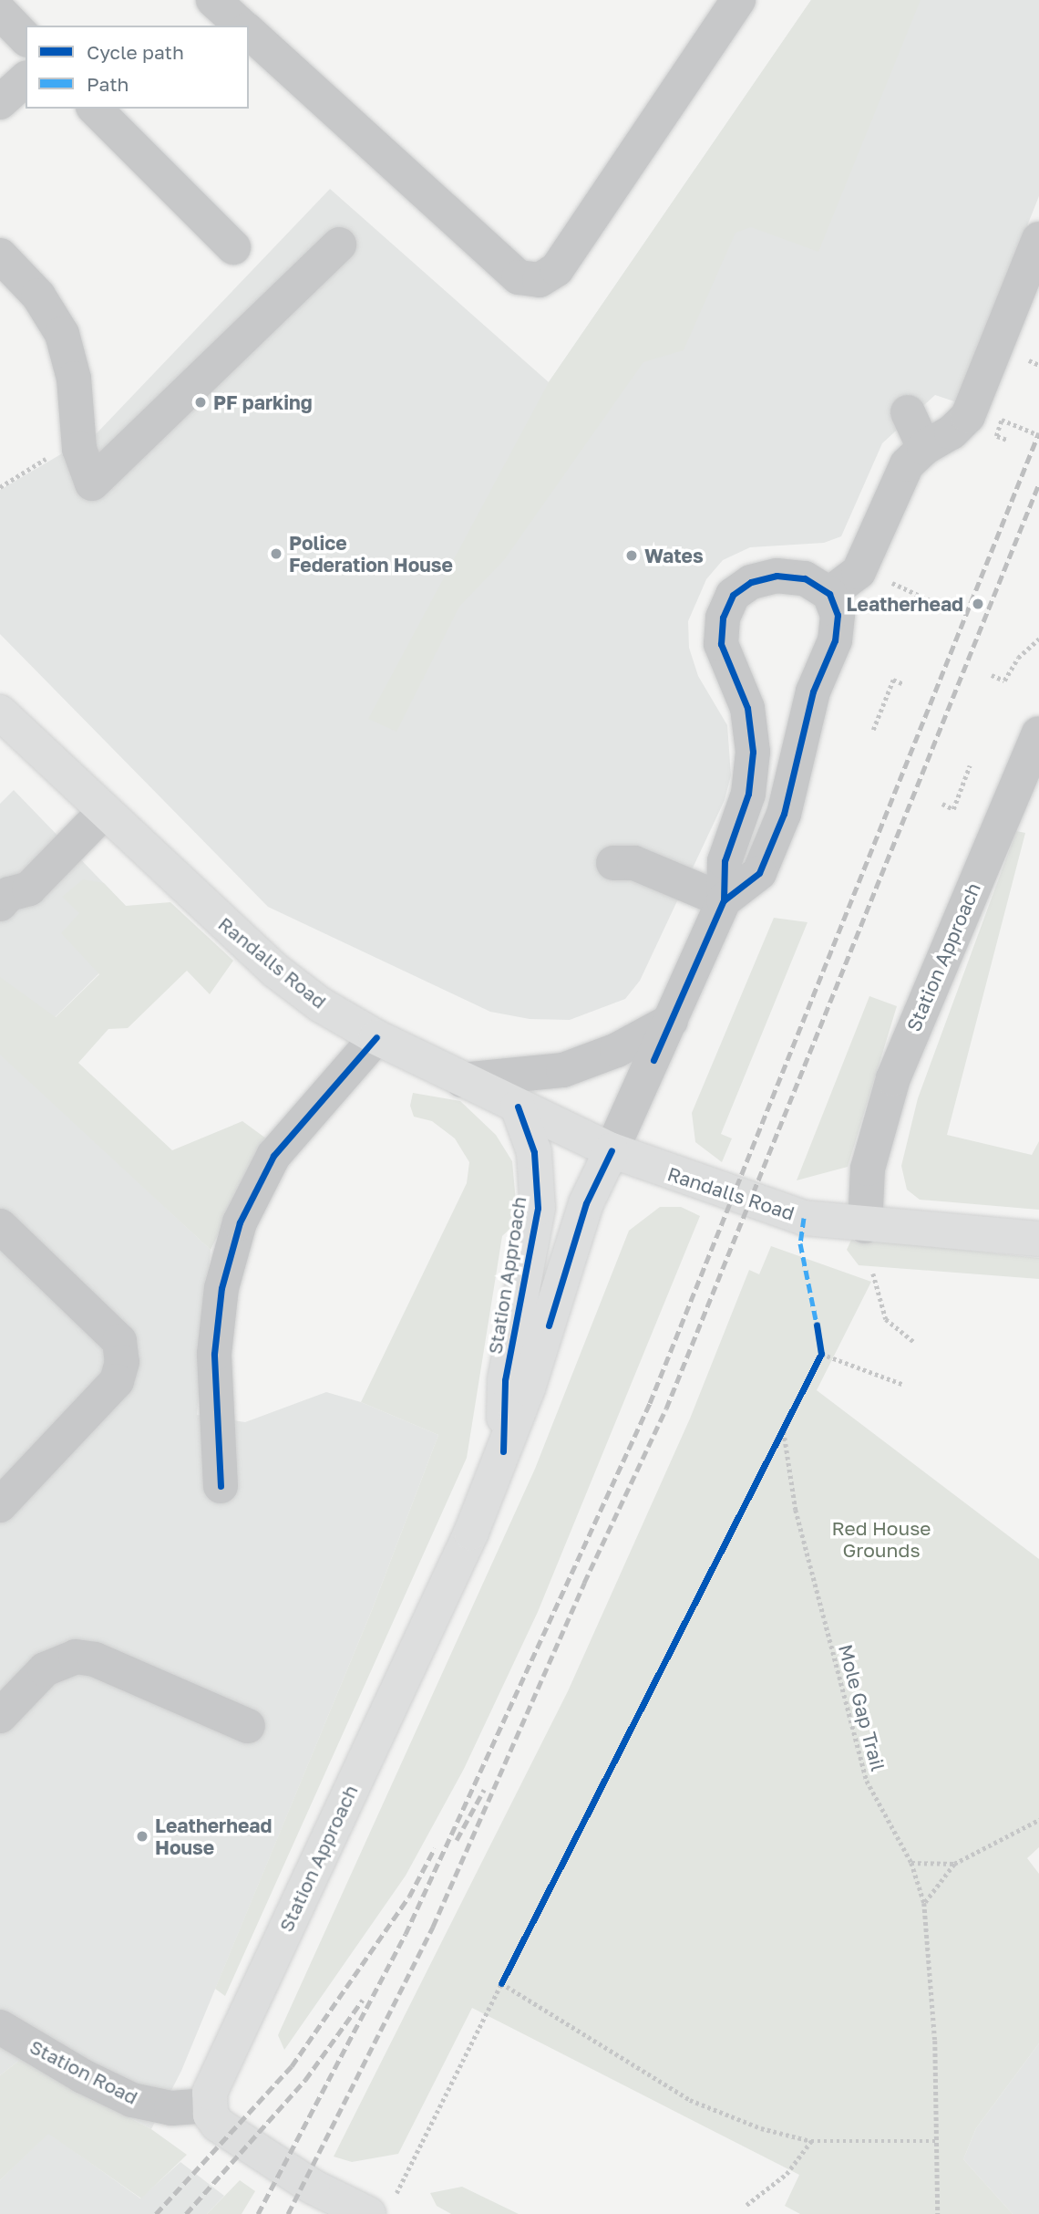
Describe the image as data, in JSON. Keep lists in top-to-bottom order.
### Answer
{
  "streets": {
    "main road": ["Station Approach", "Randalls Road"],
    "street": ["Station Road"],
    "path": ["Mole Gap Trail"]
  },
  "crossings": [
    ["Station Approach", "Randalls Road"],
    ["Station Approach", "Station Road"]
  ],
  "parks": ["Red House Grounds"],
  "places": [
    "PF parking",
    "Police Federation House",
    "Wates",
    "Leatherhead",
    "Leatherhead House"
  ],
  "legend": ["Cycle path", "Path"]
}
